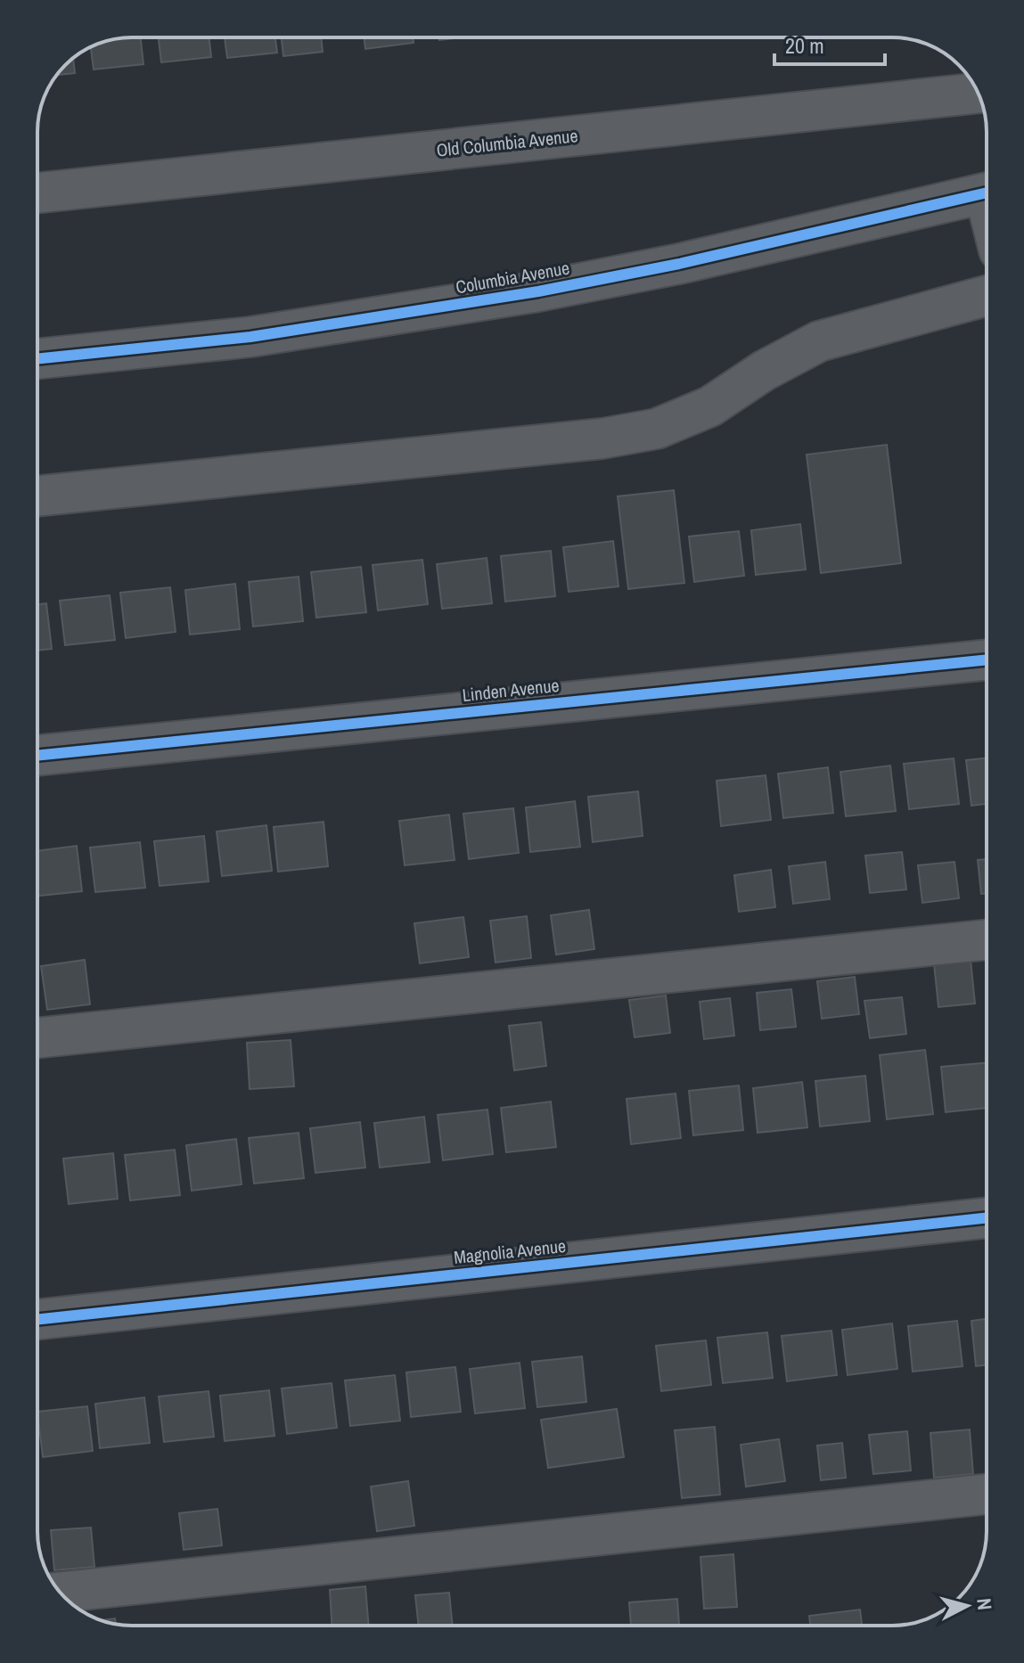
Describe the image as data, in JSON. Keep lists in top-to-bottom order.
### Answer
{
  "streets": {
    "street": [
      "Old Columbia Avenue",
      "Columbia Avenue",
      "Linden Avenue",
      "Magnolia Avenue"
    ]
  },
  "scale_bar": "20 m",
  "north": "right"
}
